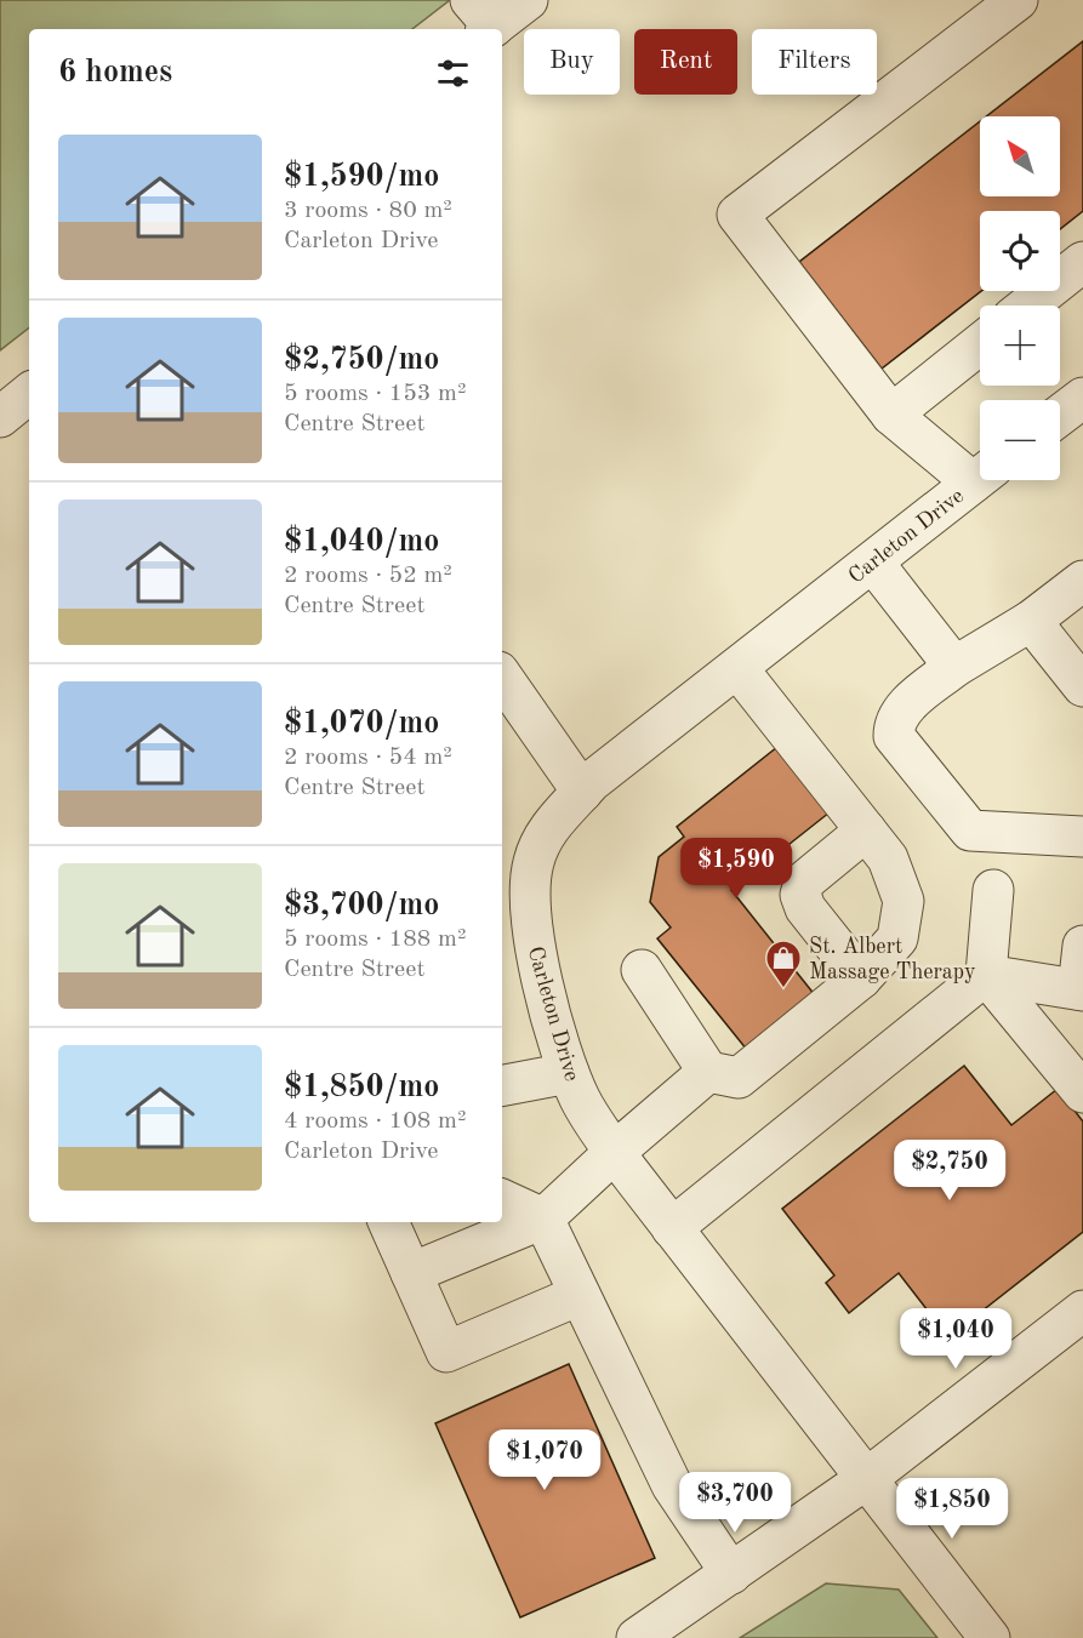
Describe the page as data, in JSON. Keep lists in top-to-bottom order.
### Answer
{
  "streets": {
    "street": ["Carleton Drive"]
  },
  "places": {
    "shop": ["St. Albert Massage Therapy"]
  },
  "north": "top left",
  "page": {
    "chip": ["Buy", "Rent", "Filters"],
    "heading": "6 homes",
    "map_buttons": ["+", "−"],
    "list": [
      {
        "name": "$1,590/mo",
        "note": "3 rooms · 80 m² · Carleton Drive"
      },
      {
        "name": "$2,750/mo",
        "note": "5 rooms · 153 m² · Centre Street"
      },
      {
        "name": "$1,040/mo",
        "note": "2 rooms · 52 m² · Centre Street"
      },
      {
        "name": "$1,070/mo",
        "note": "2 rooms · 54 m² · Centre Street"
      },
      {
        "name": "$3,700/mo",
        "note": "5 rooms · 188 m² · Centre Street"
      },
      {
        "name": "$1,850/mo",
        "note": "4 rooms · 108 m² · Carleton Drive"
      }
    ],
    "price": [
      "$1,590",
      "$2,750",
      "$1,040",
      "$1,070",
      "$3,700",
      "$1,850"
    ]
  }
}
